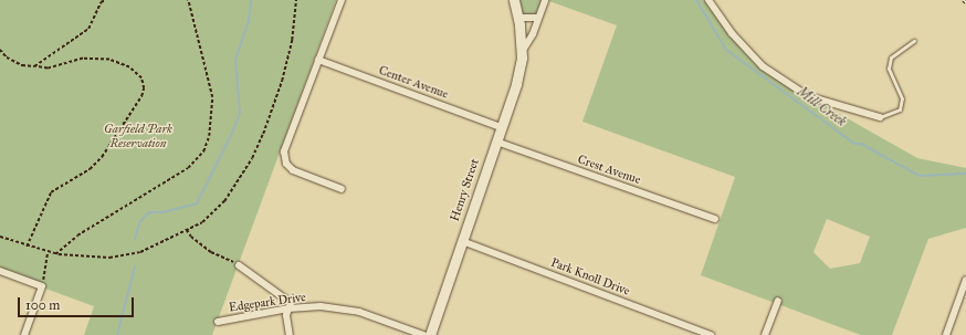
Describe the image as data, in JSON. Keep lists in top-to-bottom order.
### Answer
{
  "streets": {
    "street": [
      "Center Avenue",
      "Crest Avenue",
      "Henry Street",
      "Park Knoll Drive",
      "Edgepark Drive"
    ]
  },
  "crossings": [
    ["Center Avenue", "Henry Street"],
    ["Crest Avenue", "Henry Street"],
    ["Henry Street", "Park Knoll Drive"]
  ],
  "water": ["Mill Creek"],
  "parks": ["Garfield Park Reservation"],
  "scale_bar": "100 m"
}
